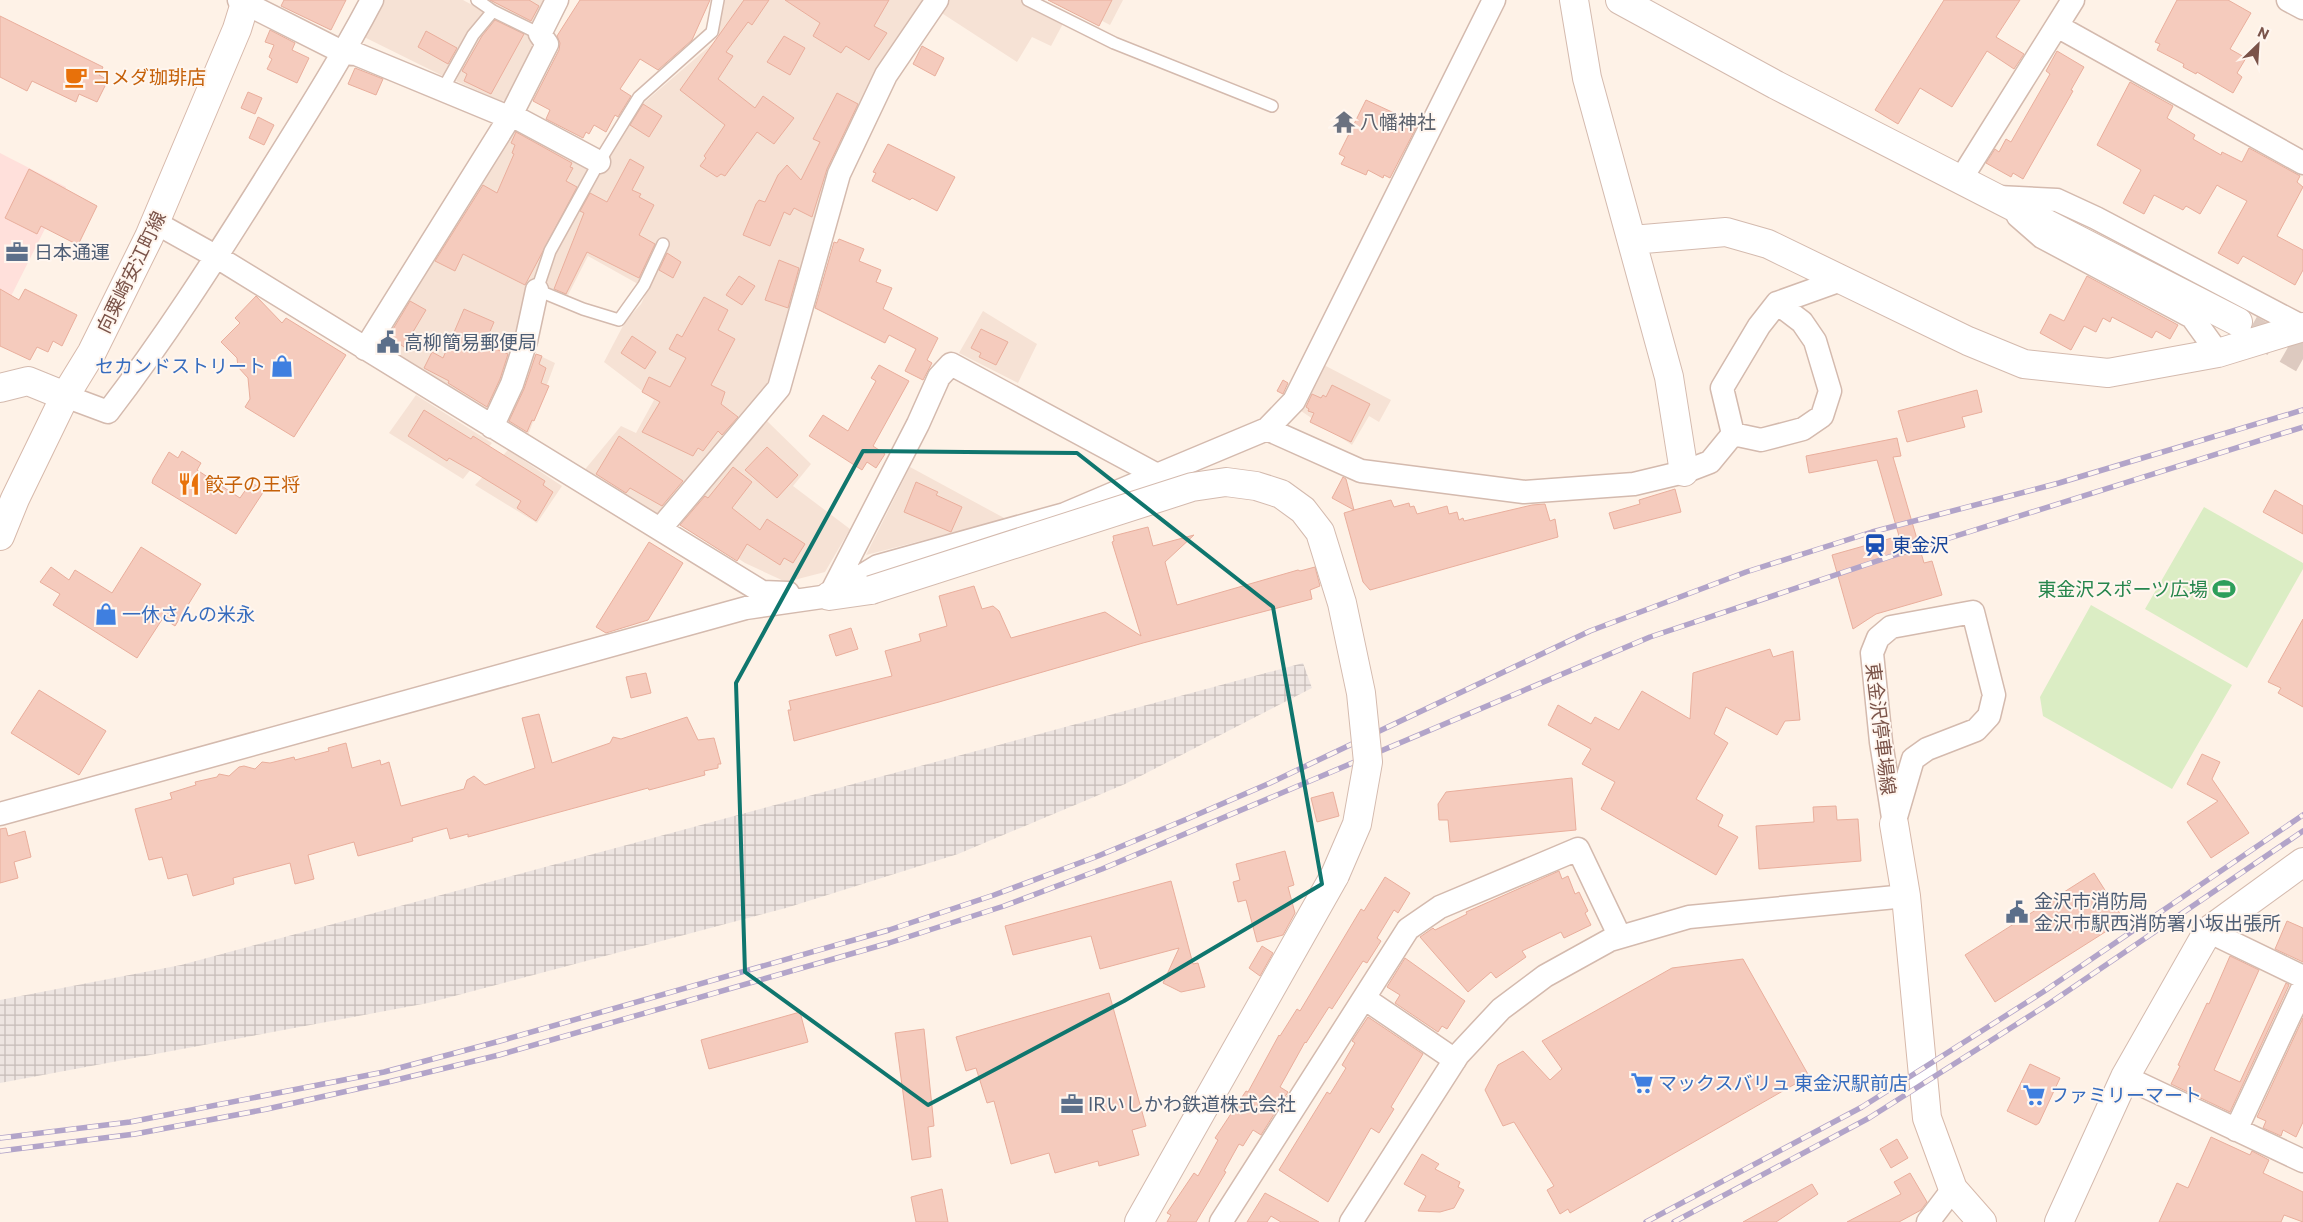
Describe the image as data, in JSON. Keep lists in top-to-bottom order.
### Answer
{
  "streets": {
    "street": ["向粟崎安江町線", "東金沢停車場線"]
  },
  "places": {
    "cafe": ["コメダ珈琲店"],
    "temple": ["八幡神社"],
    "office": ["日本通運", "IRいしかわ鉄道株式会社"],
    "public building": ["高柳簡易郵便局", "金沢市消防局 金沢市駅西消防署小坂出張所"],
    "shop": ["セカンドストリート", "一休さんの米永"],
    "restaurant": ["餃子の王将"],
    "station": ["東金沢"],
    "sports": ["東金沢スポーツ広場"],
    "supermarket": ["マックスバリュ 東金沢駅前店", "ファミリーマート"]
  },
  "north": "top right"
}
